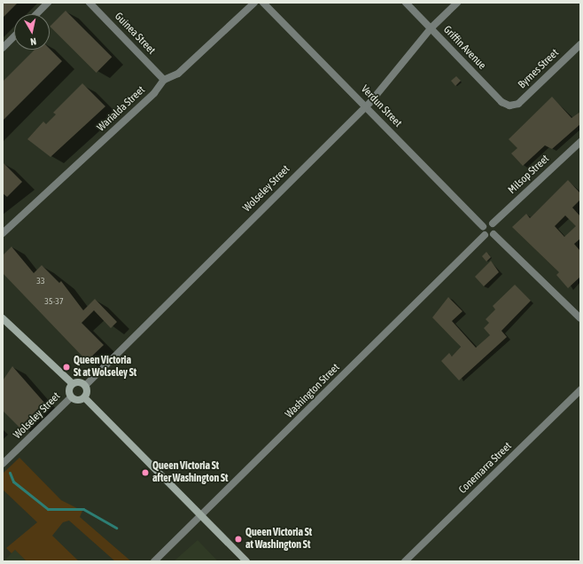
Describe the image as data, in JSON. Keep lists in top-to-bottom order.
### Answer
{
  "streets": {
    "street": [
      "Guinea Street",
      "Griffin Avenue",
      "Byrnes Street",
      "Verdun Street",
      "Warialda Street",
      "Milsop Street",
      "Wolseley Street",
      "Washington Street",
      "Conemarra Street"
    ]
  },
  "crossings": [
    ["Guinea Street", "Warialda Street"],
    ["Griffin Avenue", "Byrnes Street"],
    ["Griffin Avenue", "Wolseley Street"],
    ["Verdun Street", "Wolseley Street"]
  ],
  "places": ["Queen Victoria St at Wolseley St", "Queen Victoria St after Washington St", "Queen Victoria St at Washington St"],
  "house_numbers": ["33", "35-37"],
  "north": "bottom"
}
